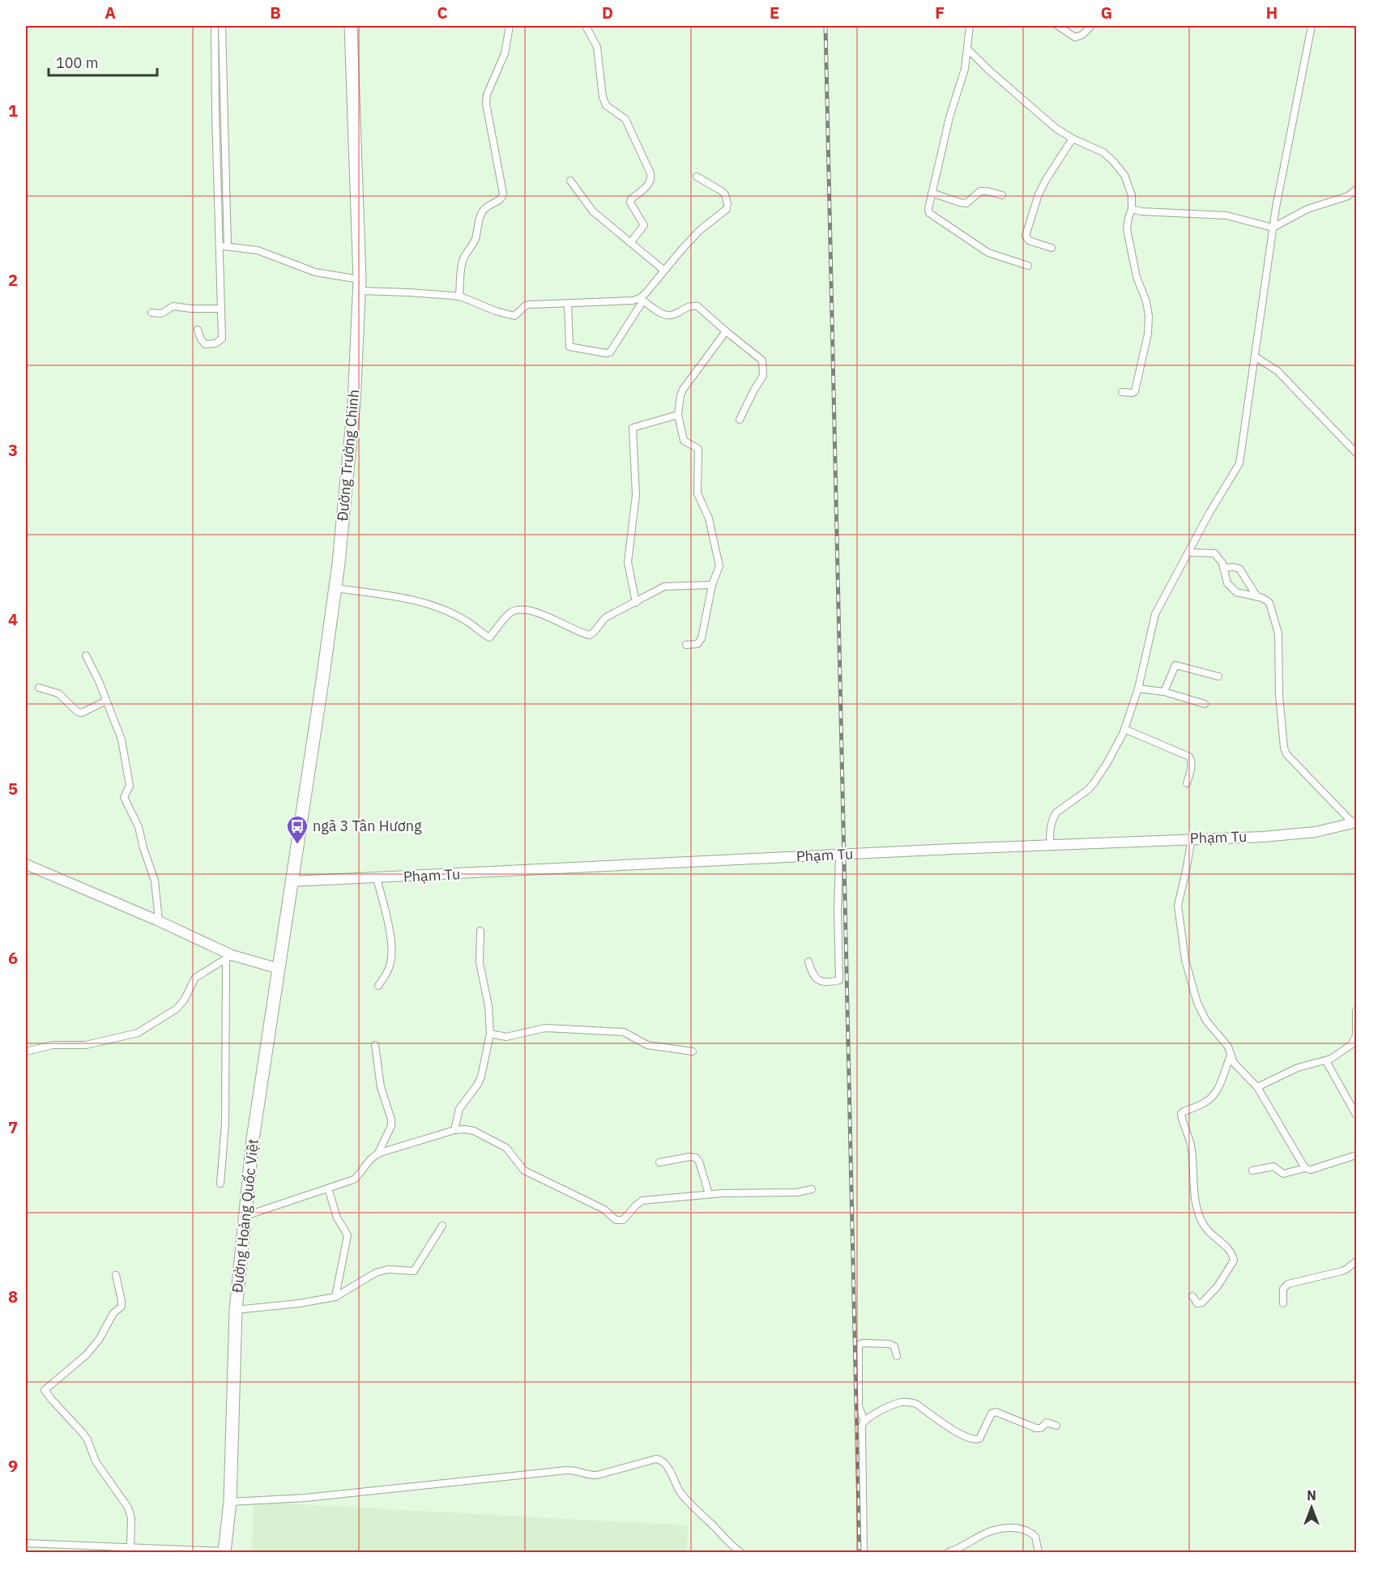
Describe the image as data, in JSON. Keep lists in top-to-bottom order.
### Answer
{
  "streets": {
    "highway": ["Đường Trường Chinh", "Đường Hoàng Quốc Việt"],
    "street": ["Phạm Tu"]
  },
  "crossings": [
    ["Đường Trường Chinh", "Phạm Tu"],
    ["Đường Trường Chinh", "Đường Hoàng Quốc Việt"],
    ["Phạm Tu", "Đường Hoàng Quốc Việt"]
  ],
  "places": {
    "bus stop": ["ngã 3 Tân Hương"]
  },
  "scale_bar": "100 m",
  "north": "top",
  "grid": {
    "columns": [
      "A",
      "B",
      "C",
      "D",
      "E",
      "F",
      "G",
      "H"
    ],
    "rows": [
      "1",
      "2",
      "3",
      "4",
      "5",
      "6",
      "7",
      "8",
      "9"
    ]
  }
}
